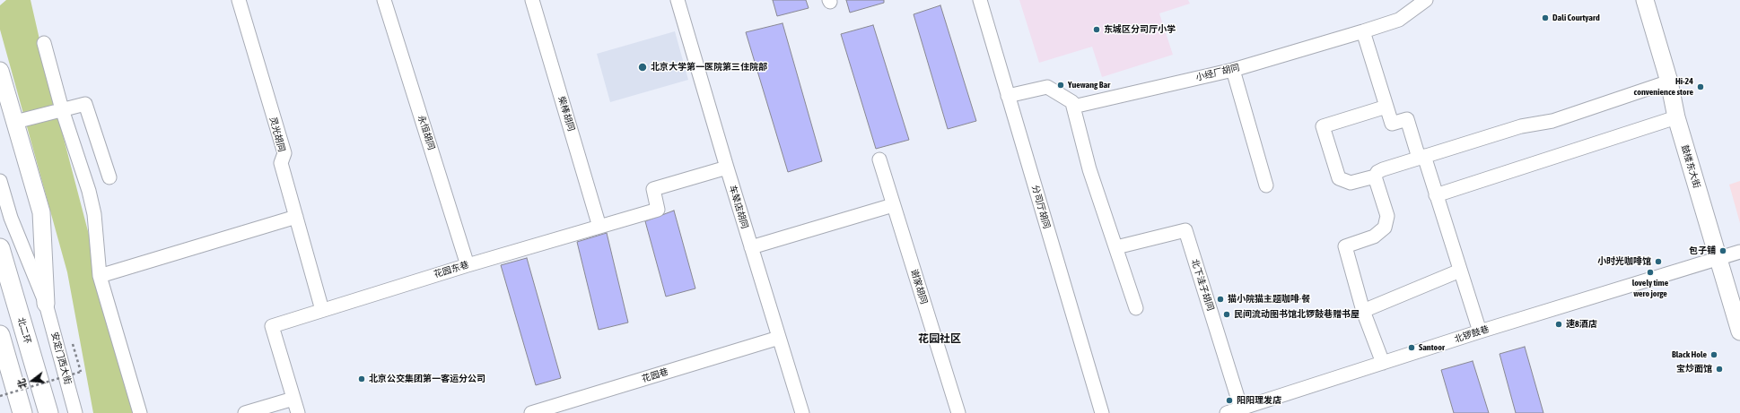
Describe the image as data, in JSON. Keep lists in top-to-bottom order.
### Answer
{
  "streets": {
    "highway": ["北二环"],
    "main road": ["鼓楼东大街"],
    "street": [
      "小经厂胡同",
      "柴棒胡同",
      "永恒胡同",
      "灵光胡同",
      "车辇店胡同",
      "分司厅胡同",
      "花园东巷",
      "北下洼子胡同",
      "谢家胡同",
      "北锣鼓巷",
      "安定门西大街",
      "花园巷"
    ]
  },
  "crossings": [
    ["柴棒胡同", "花园东巷"],
    ["永恒胡同", "花园东巷"],
    ["灵光胡同", "花园东巷"],
    ["鼓楼东大街", "北锣鼓巷"],
    ["车辇店胡同", "花园东巷"],
    ["车辇店胡同", "花园巷"],
    ["北下洼子胡同", "北锣鼓巷"]
  ],
  "districts": ["花园社区"],
  "places": [
    "Dali Courtyard",
    "东城区分司厅小学",
    "北京大学第一医院第三住院部",
    "Yuewang Bar",
    "Hi-24 convenience store",
    "包子铺",
    "小时光咖啡馆",
    "lovely time wero jorge",
    "猫小院猫主题咖啡·餐",
    "民间流动图书馆北锣鼓巷赠书屋",
    "速8酒店",
    "Santoor",
    "Black Hole",
    "宝炒面馆",
    "北京公交集团第一客运分公司",
    "阳阳理发店"
  ],
  "north": "left"
}
